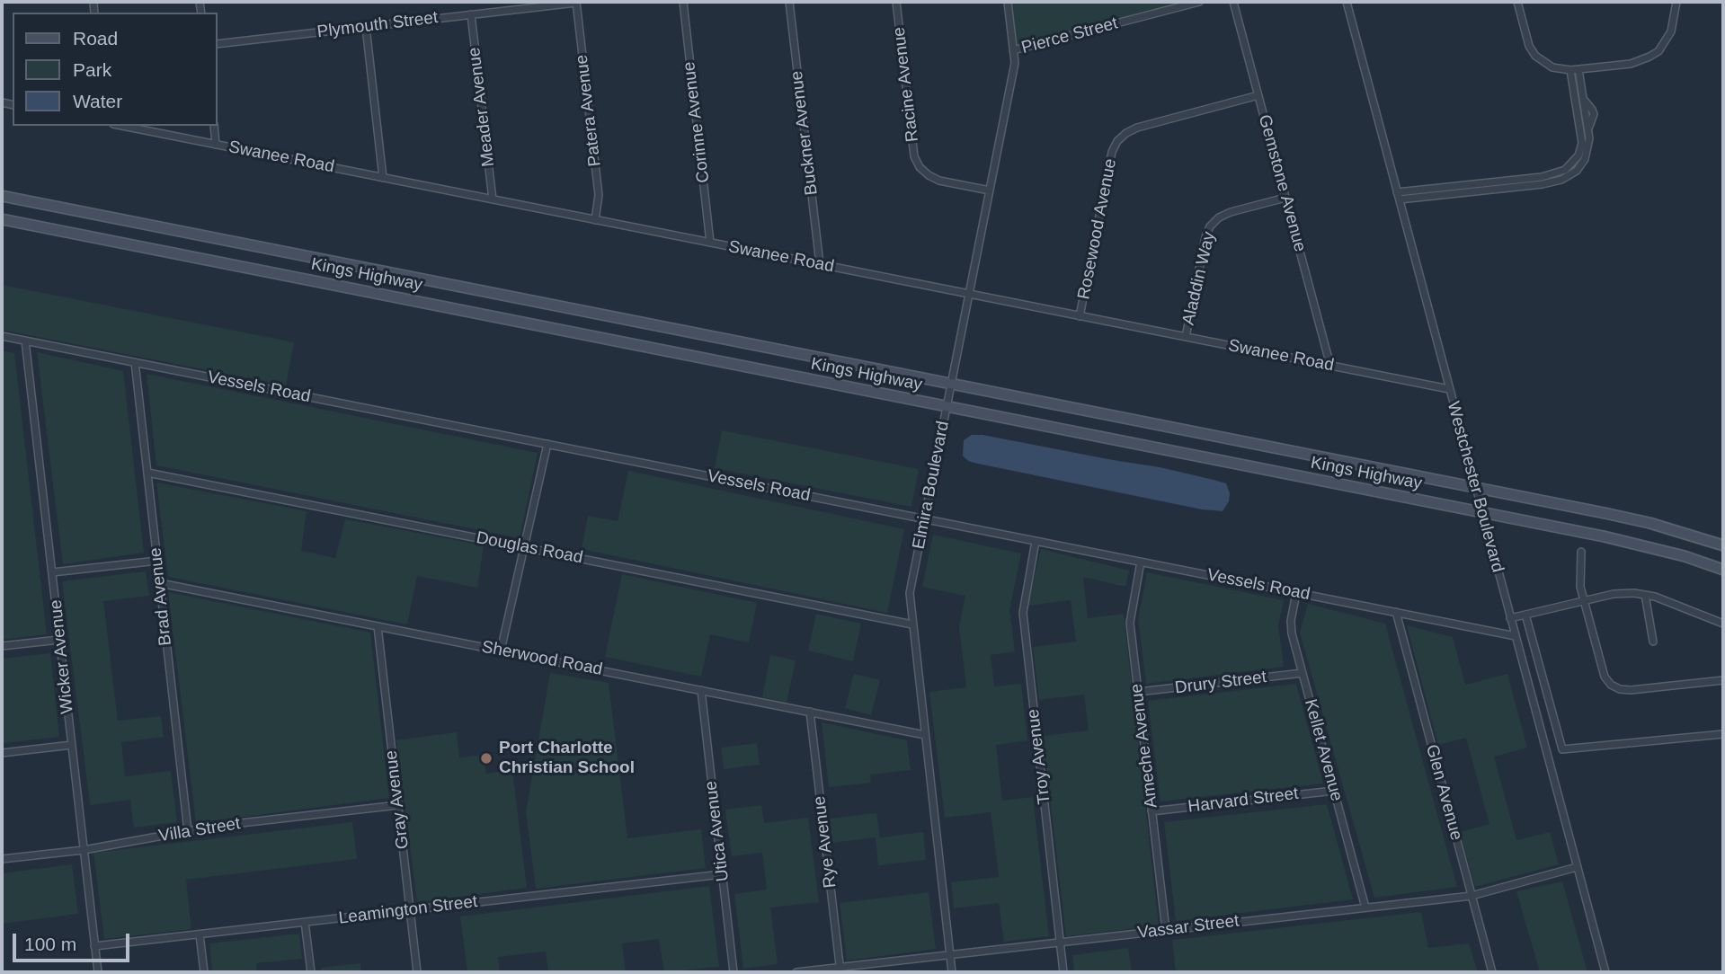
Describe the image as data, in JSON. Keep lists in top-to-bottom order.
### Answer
{
  "streets": {
    "main road": ["Kings Highway"],
    "street": [
      "Plymouth Street",
      "Pierce Street",
      "Racine Avenue",
      "Meader Avenue",
      "Patera Avenue",
      "Corinne Avenue",
      "Buckner Avenue",
      "Swanee Road",
      "Gemstone Avenue",
      "Rosewood Avenue",
      "Aladdin Way",
      "Vessels Road",
      "Elmira Boulevard",
      "Westchester Boulevard",
      "Douglas Road",
      "Brad Avenue",
      "Wicker Avenue",
      "Sherwood Road",
      "Drury Street",
      "Ameche Avenue",
      "Kellet Avenue",
      "Troy Avenue",
      "Glen Avenue",
      "Gray Avenue",
      "Harvard Street",
      "Villa Street",
      "Utica Avenue",
      "Rye Avenue",
      "Leamington Street",
      "Vassar Street"
    ]
  },
  "crossings": [
    ["Plymouth Street", "Meader Avenue"],
    ["Plymouth Street", "Patera Avenue"],
    ["Pierce Street", "Elmira Boulevard"],
    ["Racine Avenue", "Elmira Boulevard"],
    ["Meader Avenue", "Swanee Road"],
    ["Patera Avenue", "Swanee Road"],
    ["Corinne Avenue", "Swanee Road"],
    ["Buckner Avenue", "Swanee Road"],
    ["Swanee Road", "Gemstone Avenue"],
    ["Swanee Road", "Rosewood Avenue"],
    ["Swanee Road", "Aladdin Way"],
    ["Swanee Road", "Elmira Boulevard"],
    ["Swanee Road", "Westchester Boulevard"],
    ["Gemstone Avenue", "Rosewood Avenue"],
    ["Gemstone Avenue", "Aladdin Way"],
    ["Kings Highway", "Elmira Boulevard"],
    ["Kings Highway", "Westchester Boulevard"],
    ["Vessels Road", "Elmira Boulevard"],
    ["Vessels Road", "Westchester Boulevard"],
    ["Vessels Road", "Brad Avenue"],
    ["Vessels Road", "Wicker Avenue"],
    ["Vessels Road", "Ameche Avenue"],
    ["Vessels Road", "Kellet Avenue"],
    ["Vessels Road", "Troy Avenue"],
    ["Vessels Road", "Glen Avenue"],
    ["Elmira Boulevard", "Douglas Road"],
    ["Elmira Boulevard", "Sherwood Road"],
    ["Elmira Boulevard", "Vassar Street"],
    ["Westchester Boulevard", "Vassar Street"],
    ["Douglas Road", "Brad Avenue"],
    ["Brad Avenue", "Sherwood Road"],
    ["Brad Avenue", "Villa Street"],
    ["Wicker Avenue", "Villa Street"],
    ["Wicker Avenue", "Leamington Street"],
    ["Sherwood Road", "Gray Avenue"],
    ["Sherwood Road", "Utica Avenue"],
    ["Sherwood Road", "Rye Avenue"],
    ["Drury Street", "Ameche Avenue"],
    ["Drury Street", "Kellet Avenue"],
    ["Ameche Avenue", "Harvard Street"],
    ["Ameche Avenue", "Vassar Street"],
    ["Kellet Avenue", "Harvard Street"],
    ["Kellet Avenue", "Vassar Street"],
    ["Troy Avenue", "Vassar Street"],
    ["Glen Avenue", "Vassar Street"],
    ["Gray Avenue", "Villa Street"],
    ["Gray Avenue", "Leamington Street"],
    ["Utica Avenue", "Leamington Street"],
    ["Rye Avenue", "Vassar Street"]
  ],
  "places": ["Port Charlotte Christian School"],
  "legend": ["Road", "Park", "Water"],
  "scale_bar": "100 m"
}
